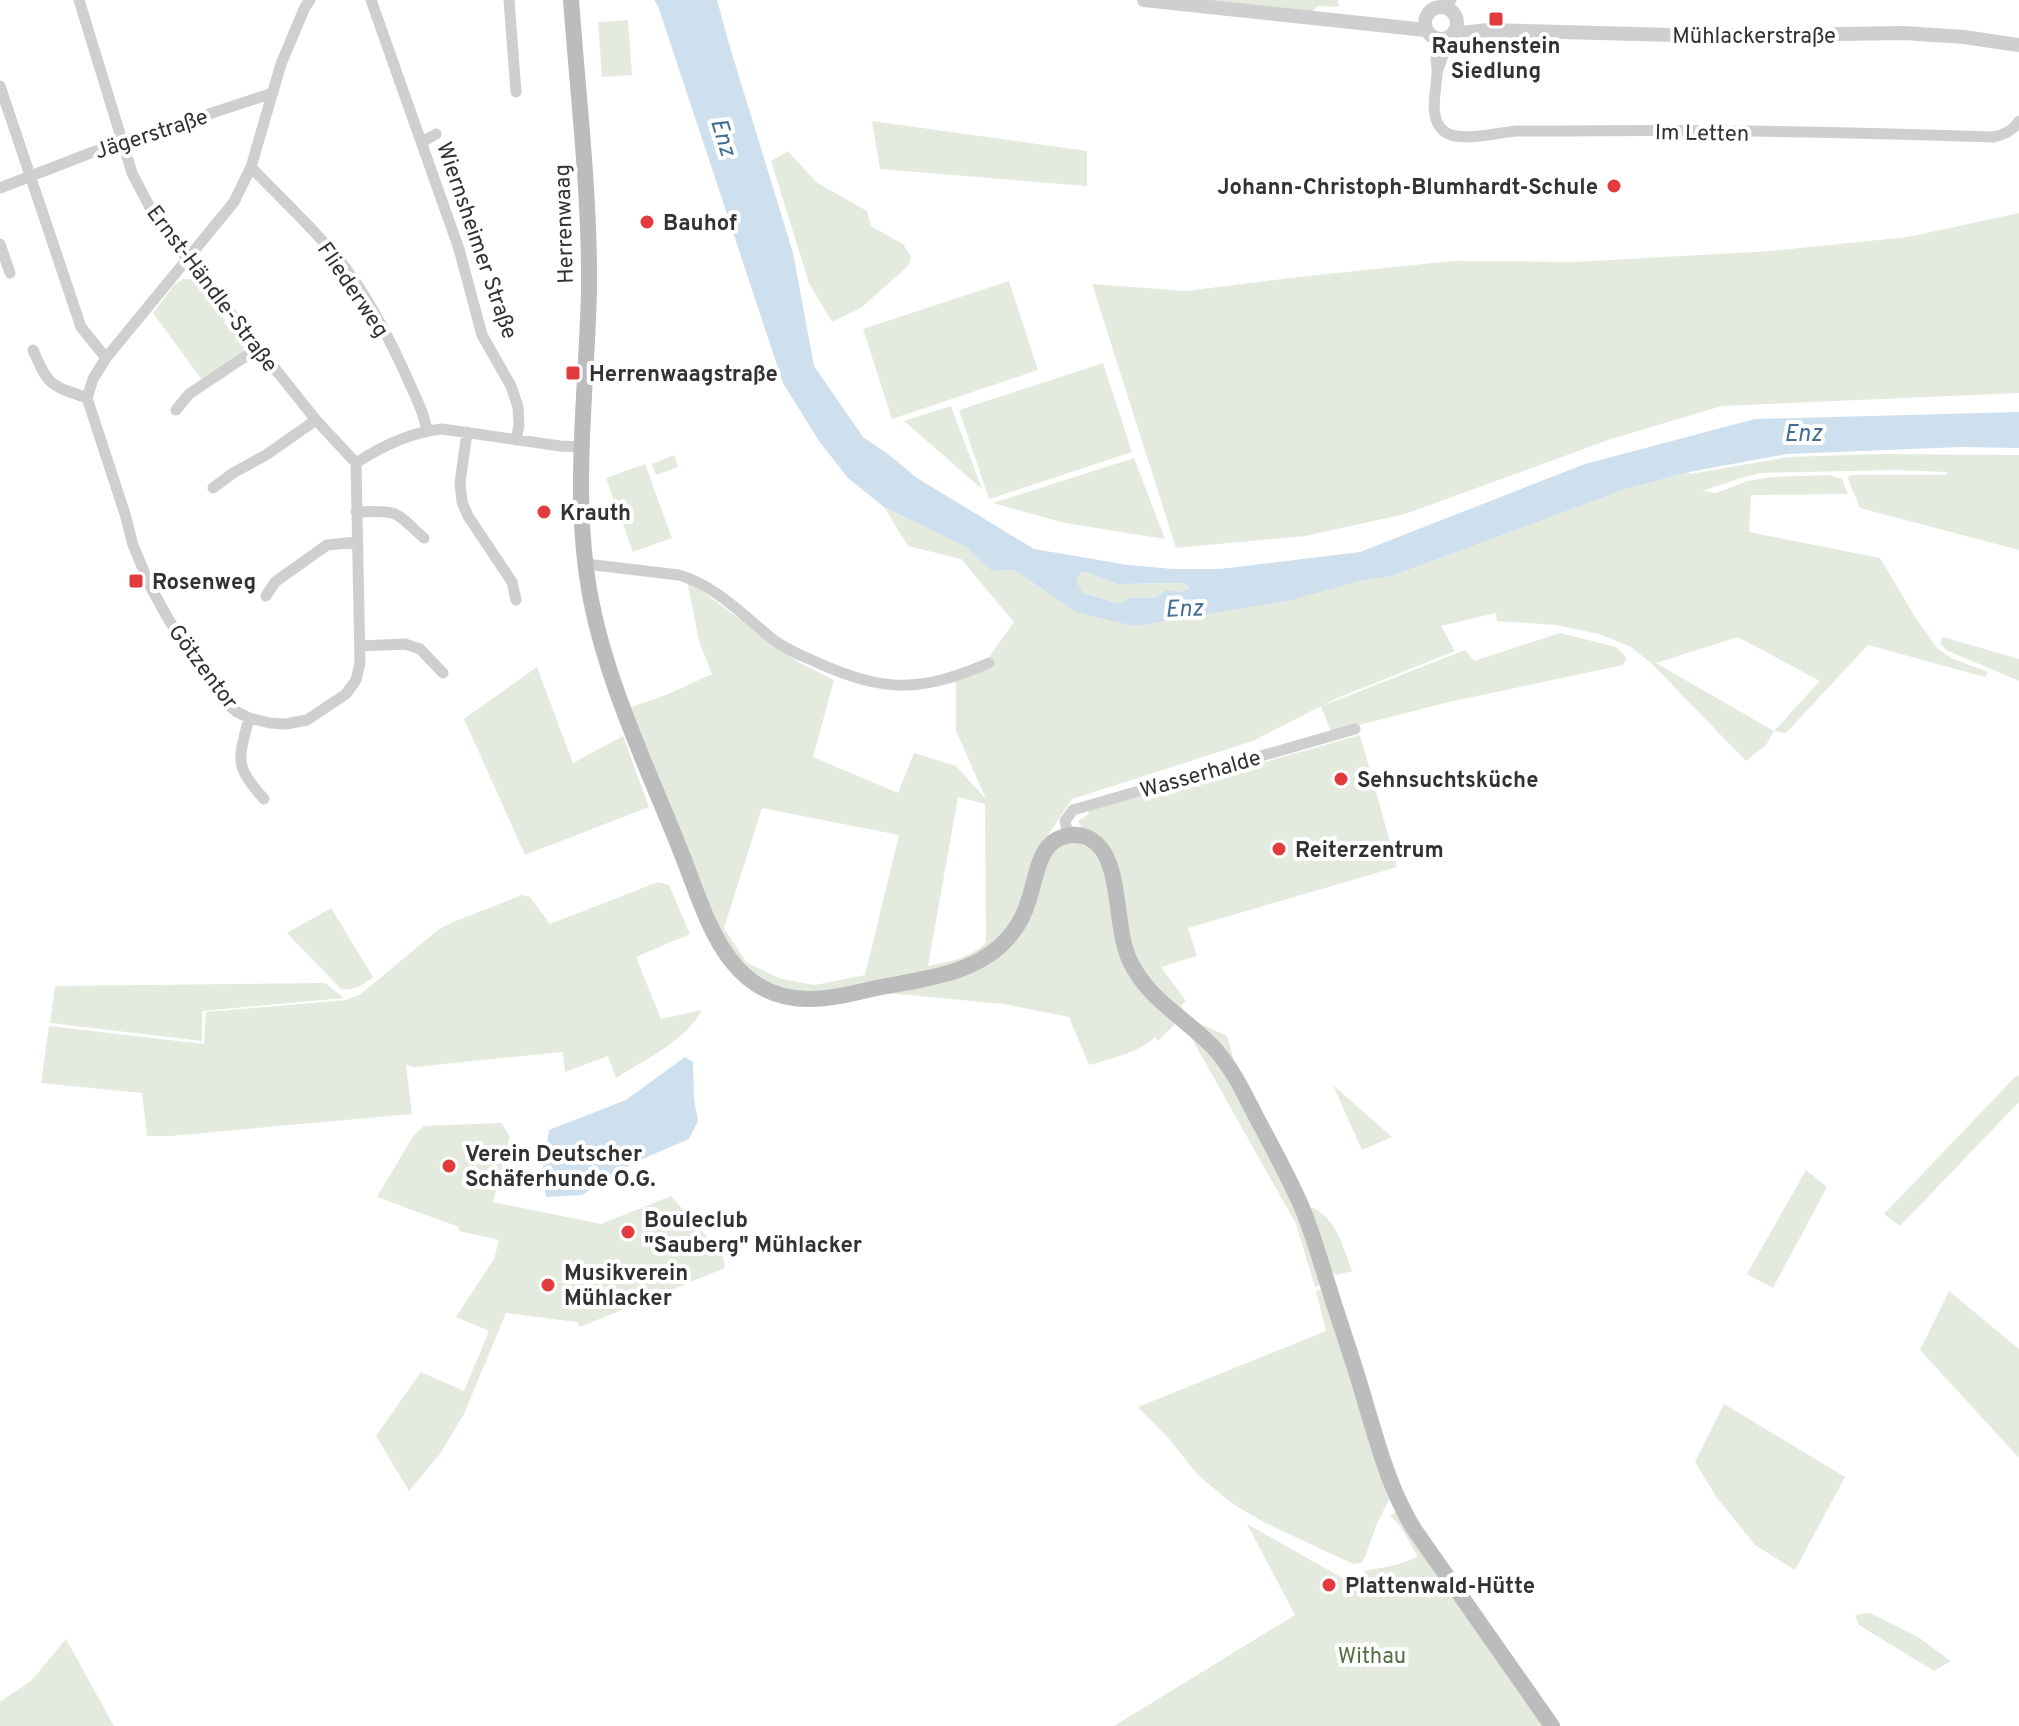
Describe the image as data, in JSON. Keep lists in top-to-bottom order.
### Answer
{
  "streets": {
    "main road": ["Herrenwaag"],
    "street": [
      "Mühlackerstraße",
      "Im Letten",
      "Jägerstraße",
      "Wiernsheimer Straße",
      "Ernst-Händle-Straße",
      "Fliederweg",
      "Götzentor",
      "Wasserhalde"
    ]
  },
  "crossings": [
    ["Mühlackerstraße", "Im Letten"],
    ["Jägerstraße", "Ernst-Händle-Straße"],
    ["Ernst-Händle-Straße", "Götzentor"]
  ],
  "water": ["Enz"],
  "parks": ["Withau"],
  "places": {
    "transit": ["Rauhenstein Siedlung", "Herrenwaagstraße", "Rosenweg"],
    "other": [
      "Johann-Christoph-Blumhardt-Schule",
      "Bauhof",
      "Krauth",
      "Sehnsuchtsküche",
      "Reiterzentrum",
      "Verein Deutscher Schäferhunde O.G.",
      "Bouleclub \"Sauberg\" Mühlacker",
      "Musikverein Mühlacker",
      "Plattenwald-Hütte"
    ]
  }
}
